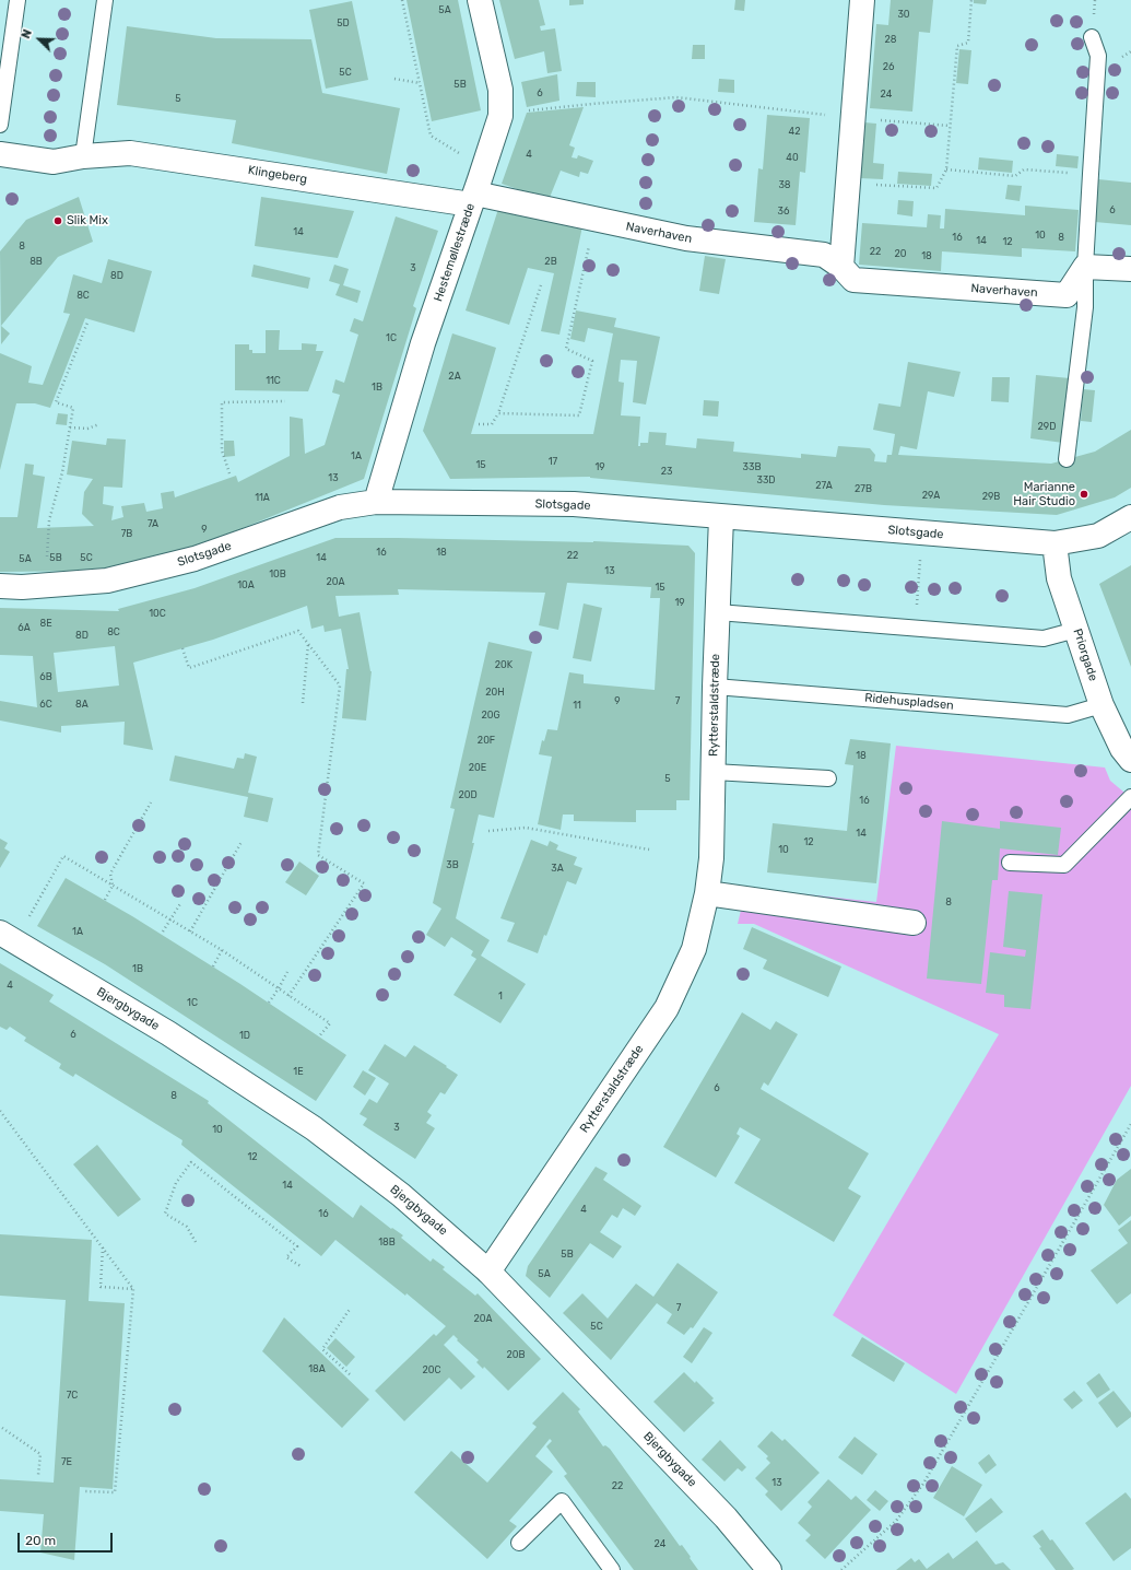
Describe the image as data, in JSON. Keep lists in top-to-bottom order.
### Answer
{
  "streets": {
    "street": [
      "Klingeberg",
      "Naverhaven",
      "Hestemøllestræde",
      "Slotsgade",
      "Priorgade",
      "Rytterstaldstræde",
      "Bjergbygade"
    ],
    "lane": ["Ridehuspladsen"]
  },
  "crossings": [
    ["Klingeberg", "Naverhaven"],
    ["Klingeberg", "Hestemøllestræde"],
    ["Naverhaven", "Hestemøllestræde"],
    ["Hestemøllestræde", "Slotsgade"],
    ["Slotsgade", "Priorgade"],
    ["Slotsgade", "Rytterstaldstræde"],
    ["Priorgade", "Ridehuspladsen"],
    ["Ridehuspladsen", "Rytterstaldstræde"],
    ["Rytterstaldstræde", "Bjergbygade"]
  ],
  "places": ["Slik Mix", "Marianne Hair Studio"],
  "house_numbers": [
    "5A",
    "30",
    "5D",
    "28",
    "26",
    "5C",
    "5B",
    "6",
    "24",
    "5",
    "42",
    "4",
    "40",
    "38",
    "6",
    "36",
    "14",
    "10",
    "16",
    "8",
    "14",
    "12",
    "8",
    "22",
    "20",
    "18",
    "8B",
    "2B",
    "3",
    "8D",
    "8C",
    "1C",
    "2A",
    "11C",
    "1B",
    "29D",
    "1A",
    "17",
    "15",
    "19",
    "33B",
    "23",
    "13",
    "33D",
    "27A",
    "27B",
    "29A",
    "29B",
    "11A",
    "7A",
    "9",
    "7B",
    "16",
    "18",
    "22",
    "5B",
    "5C",
    "14",
    "5A",
    "13",
    "10B",
    "20A",
    "10A",
    "15",
    "19",
    "10C",
    "8E",
    "6A",
    "8C",
    "8D",
    "20K",
    "6B",
    "20H",
    "9",
    "7",
    "6C",
    "8A",
    "11",
    "20G",
    "20F",
    "18",
    "20E",
    "5",
    "20D",
    "16",
    "14",
    "12",
    "10",
    "3B",
    "3A",
    "8",
    "1A",
    "1B",
    "4",
    "1",
    "1C",
    "6",
    "1D",
    "1E",
    "6",
    "8",
    "3",
    "10",
    "12",
    "14",
    "4",
    "16",
    "18B",
    "5B",
    "5A",
    "7",
    "20A",
    "5C",
    "20B",
    "18A",
    "20C",
    "7C",
    "7E",
    "13",
    "22",
    "24"
  ],
  "scale_bar": "20 m",
  "north": "top left"
}
